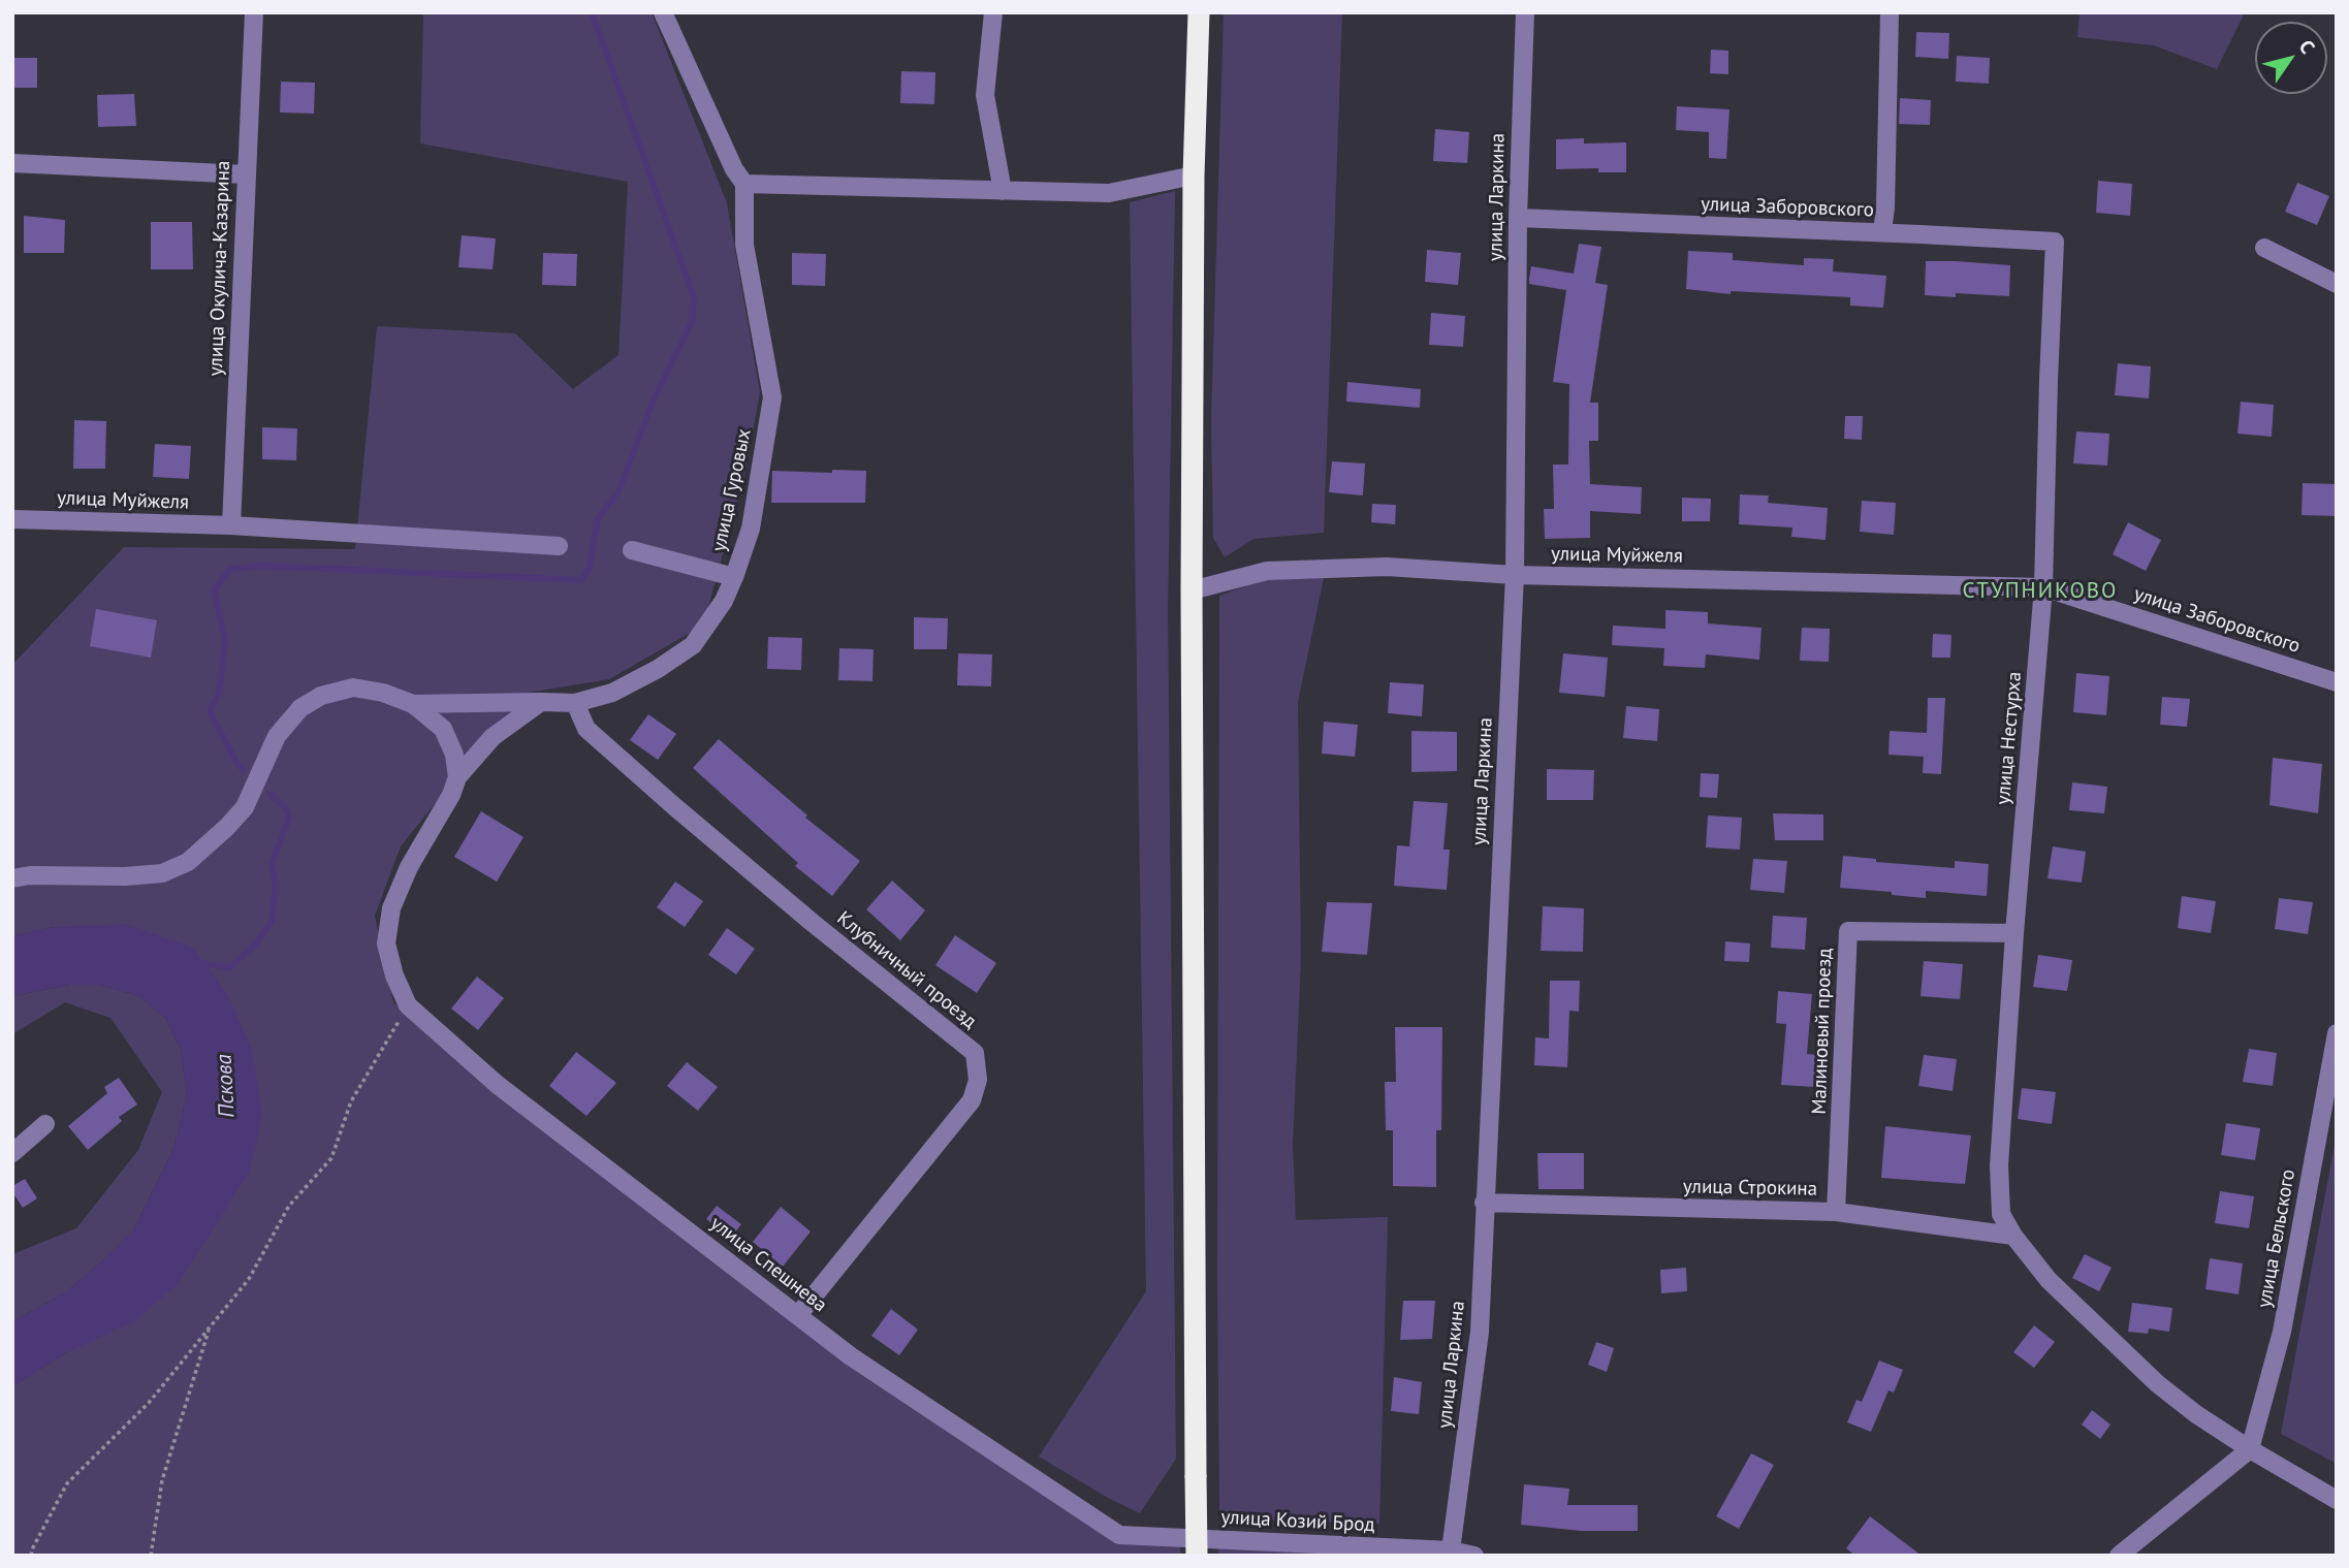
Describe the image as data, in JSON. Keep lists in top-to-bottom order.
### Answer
{
  "streets": {
    "street": [
      "улица Ларкина",
      "улица Заборовского",
      "улица Окулича-Казарина",
      "улица Гуровых",
      "улица Муйжеля",
      "улица Нестурха",
      "Клубничный проезд",
      "Малиновый проезд",
      "улица Строкина",
      "улица Бельского",
      "улица Спешнева",
      "улица Козий Брод"
    ]
  },
  "crossings": [
    ["улица Ларкина", "улица Заборовского"],
    ["улица Ларкина", "улица Муйжеля"],
    ["улица Ларкина", "улица Строкина"],
    ["улица Ларкина", "улица Козий Брод"],
    ["улица Заборовского", "улица Муйжеля"],
    ["улица Заборовского", "улица Нестурха"],
    ["улица Окулича-Казарина", "улица Муйжеля"],
    ["улица Гуровых", "Клубничный проезд"],
    ["улица Муйжеля", "улица Нестурха"],
    ["улица Нестурха", "Малиновый проезд"],
    ["улица Нестурха", "улица Строкина"],
    ["улица Нестурха", "улица Бельского"],
    ["Клубничный проезд", "улица Спешнева"],
    ["Малиновый проезд", "улица Строкина"],
    ["улица Спешнева", "улица Козий Брод"]
  ],
  "districts": ["СТУПНИКОВО"],
  "water": ["Пскова"],
  "north": "top right"
}
